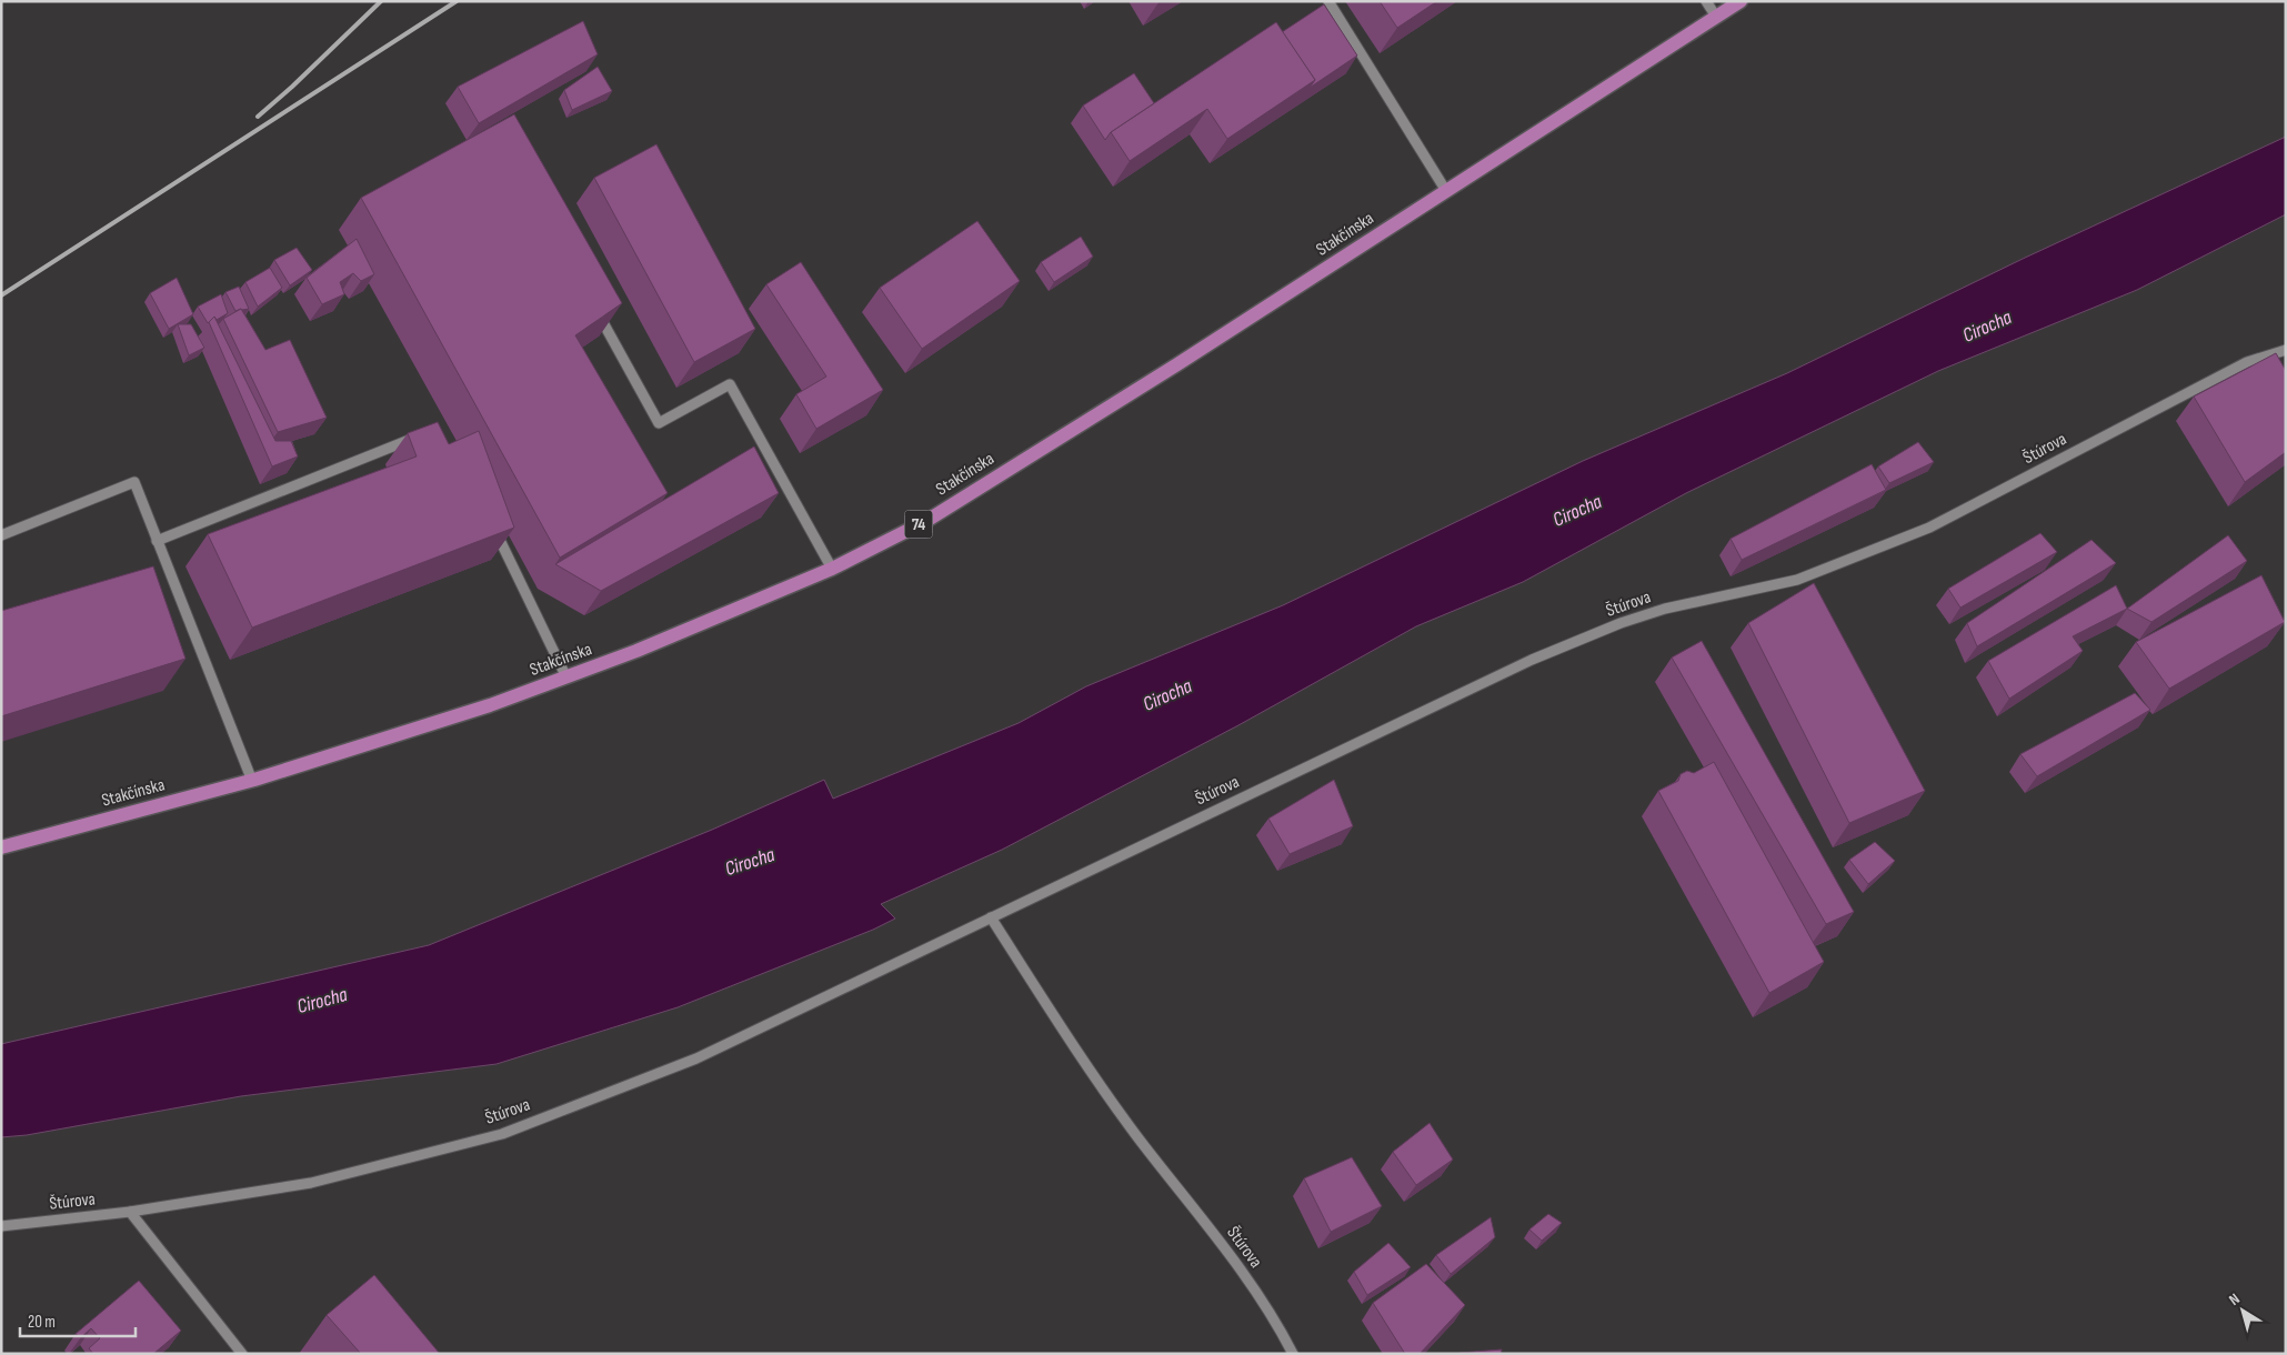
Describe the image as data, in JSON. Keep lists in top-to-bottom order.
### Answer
{
  "streets": {
    "main road": ["Stakčínska", "74"],
    "street": ["Štúrova"]
  },
  "water": ["Cirocha"],
  "scale_bar": "20 m",
  "north": "top left"
}
